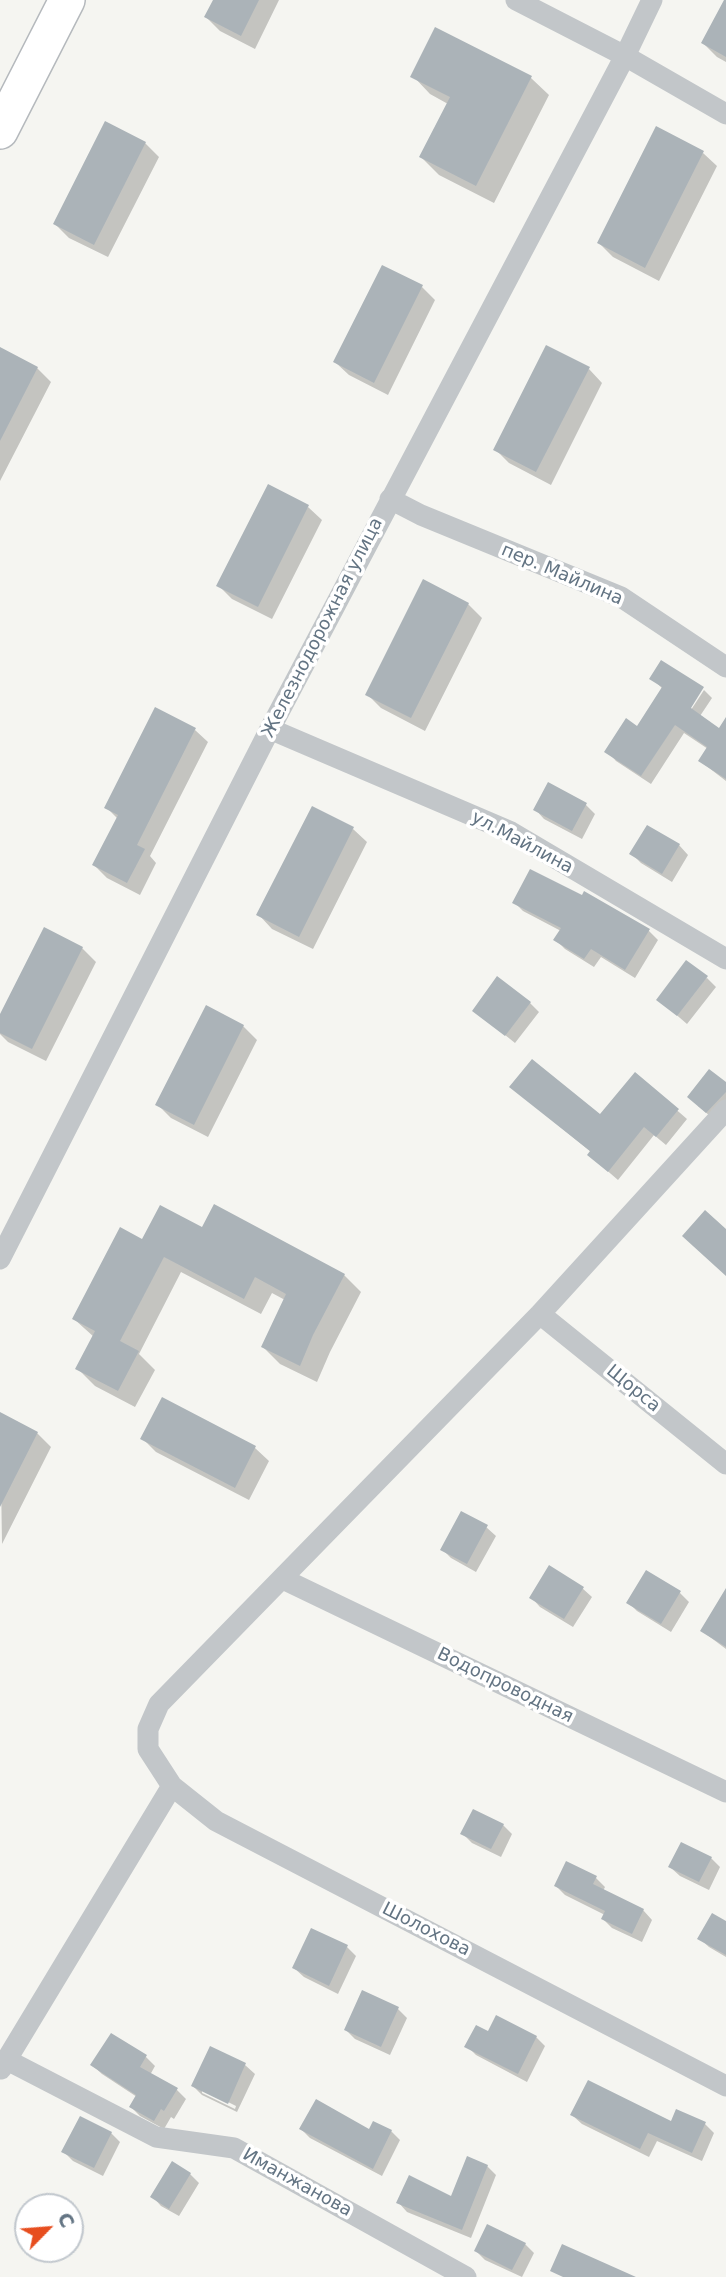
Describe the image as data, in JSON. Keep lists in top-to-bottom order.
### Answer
{
  "streets": {
    "street": [
      "пер. Майлина",
      "Железнодорожная улица",
      "ул.Майлина",
      "Щорса",
      "Водопроводная",
      "Шолохова",
      "Иманжанова"
    ]
  },
  "crossings": [
    ["пер. Майлина", "Железнодорожная улица"],
    ["Железнодорожная улица", "ул.Майлина"],
    ["Водопроводная", "Шолохова"]
  ],
  "north": "top right"
}
